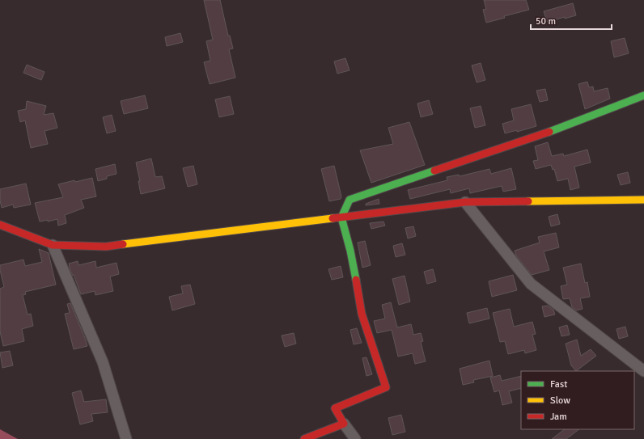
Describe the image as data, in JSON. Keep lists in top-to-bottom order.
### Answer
{
  "legend": ["Fast", "Slow", "Jam"],
  "scale_bar": "50 m"
}
